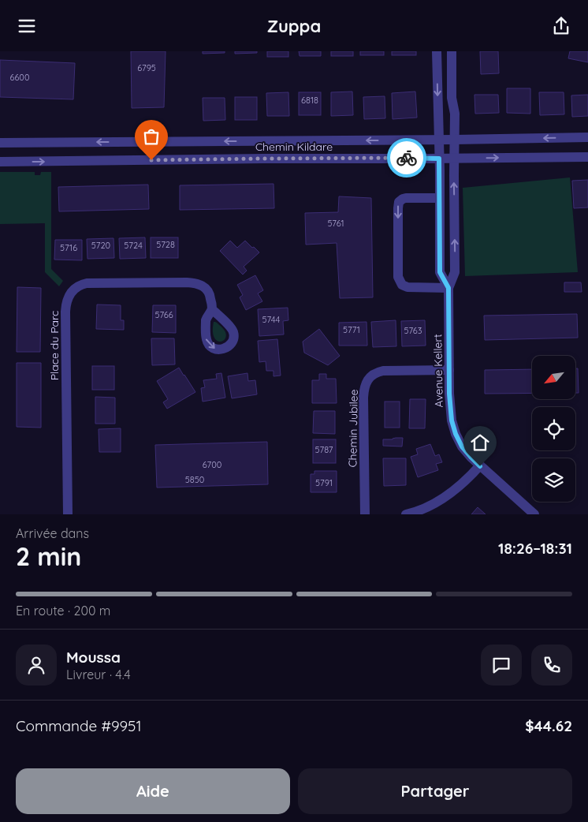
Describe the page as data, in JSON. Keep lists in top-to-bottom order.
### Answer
{
  "streets": {
    "street": [
      "Chemin Kildare",
      "Place du Parc",
      "Avenue Kellert",
      "Chemin Jubilee"
    ]
  },
  "crossings": [
    ["Chemin Kildare", "Avenue Kellert"],
    ["Avenue Kellert", "Chemin Jubilee"]
  ],
  "house_numbers": [
    "6795",
    "6600",
    "6818",
    "5761",
    "5728",
    "5720",
    "5724",
    "5716",
    "5766",
    "5744",
    "5771",
    "5763",
    "5787",
    "6700",
    "5850",
    "5791"
  ],
  "north": "bottom left",
  "page": {
    "header": "Zuppa",
    "heading": ["2 min", "Arrivée dans", "18:26–18:31"],
    "panel": [
      "Moussa",
      "Livreur · 4.4",
      "Commande #9951",
      "$44.62"
    ],
    "bar": "En route · 200 m",
    "buttons": ["Aide", "Partager"]
  }
}
